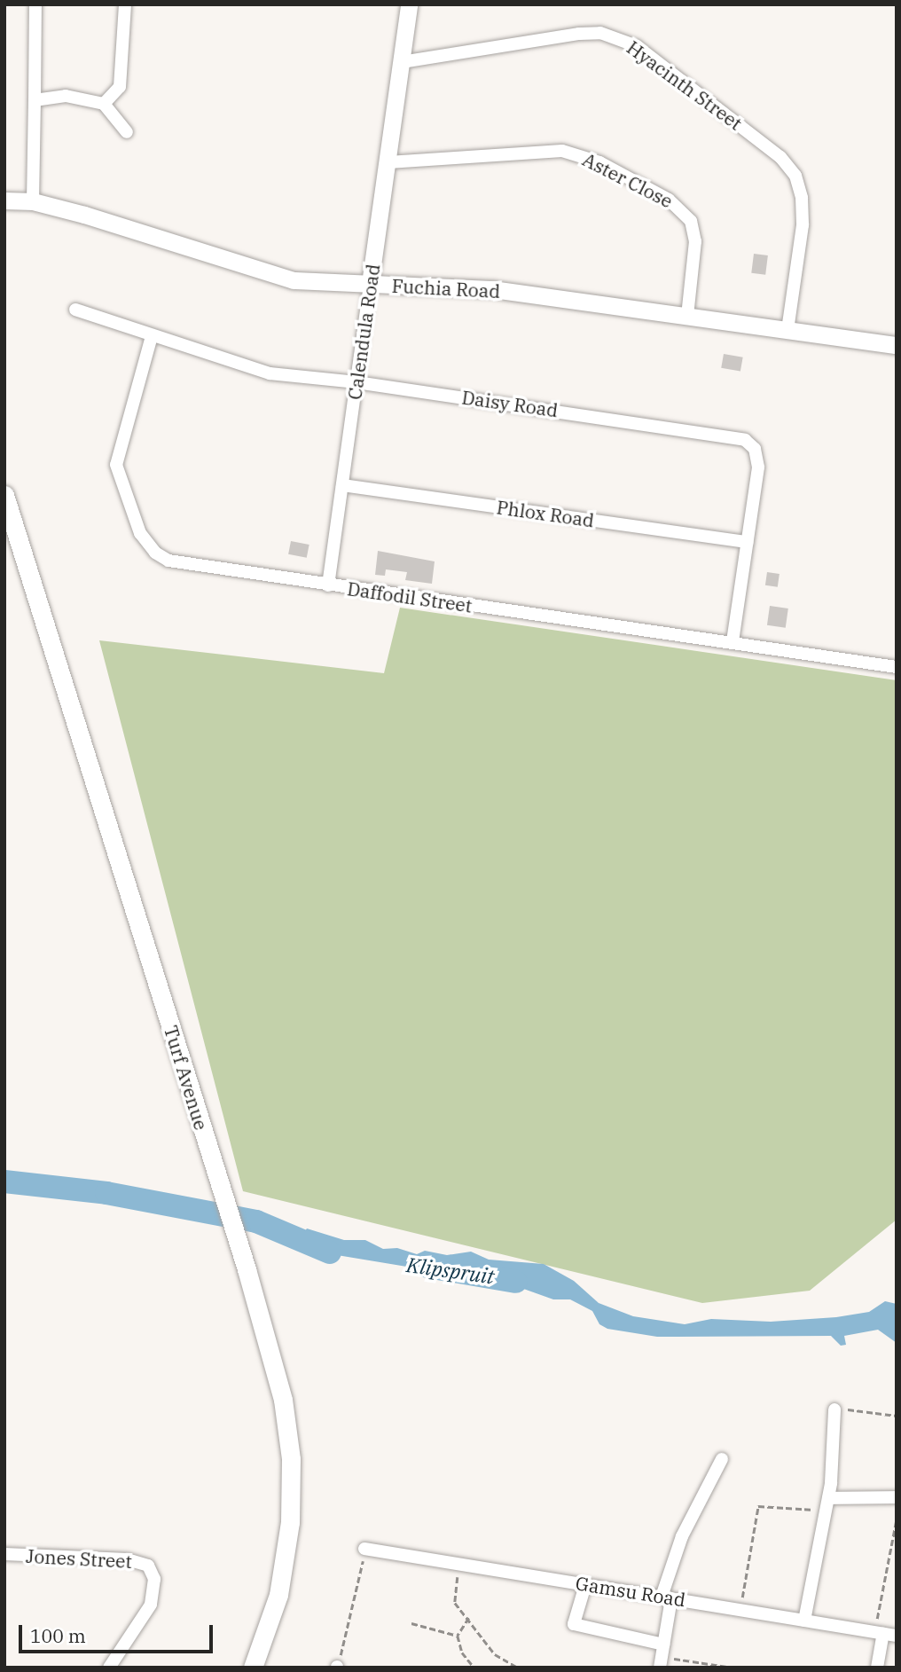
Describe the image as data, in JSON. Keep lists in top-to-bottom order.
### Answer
{
  "streets": {
    "main road": ["Turf Avenue"],
    "street": [
      "Hyacinth Street",
      "Aster Close",
      "Fuchia Road",
      "Calendula Road",
      "Daisy Road",
      "Phlox Road",
      "Daffodil Street",
      "Jones Street",
      "Gamsu Road"
    ]
  },
  "crossings": [
    ["Hyacinth Street", "Fuchia Road"],
    ["Hyacinth Street", "Calendula Road"],
    ["Aster Close", "Fuchia Road"],
    ["Aster Close", "Calendula Road"],
    ["Fuchia Road", "Calendula Road"],
    ["Calendula Road", "Daisy Road"],
    ["Calendula Road", "Phlox Road"],
    ["Calendula Road", "Daffodil Street"],
    ["Daisy Road", "Phlox Road"],
    ["Daisy Road", "Daffodil Street"]
  ],
  "water": ["Klipspruit"],
  "scale_bar": "100 m"
}
